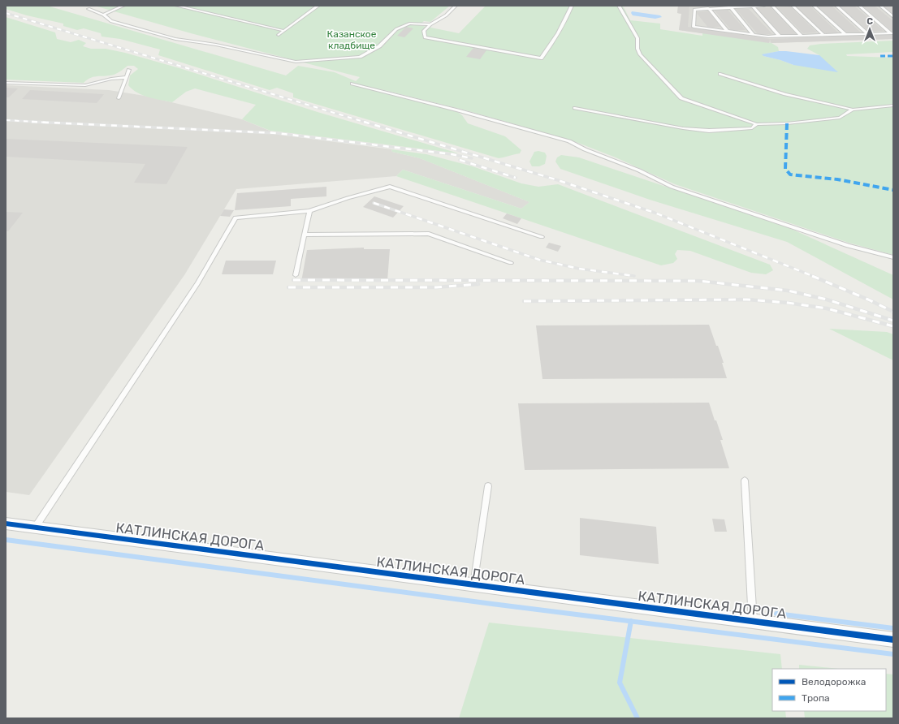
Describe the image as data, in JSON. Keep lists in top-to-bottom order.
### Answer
{
  "streets": {
    "street": ["КАТЛИНСКАЯ ДОРОГА"]
  },
  "parks": ["Казанское кладбище"],
  "legend": ["Велодорожка", "Тропа"],
  "north": "top"
}
